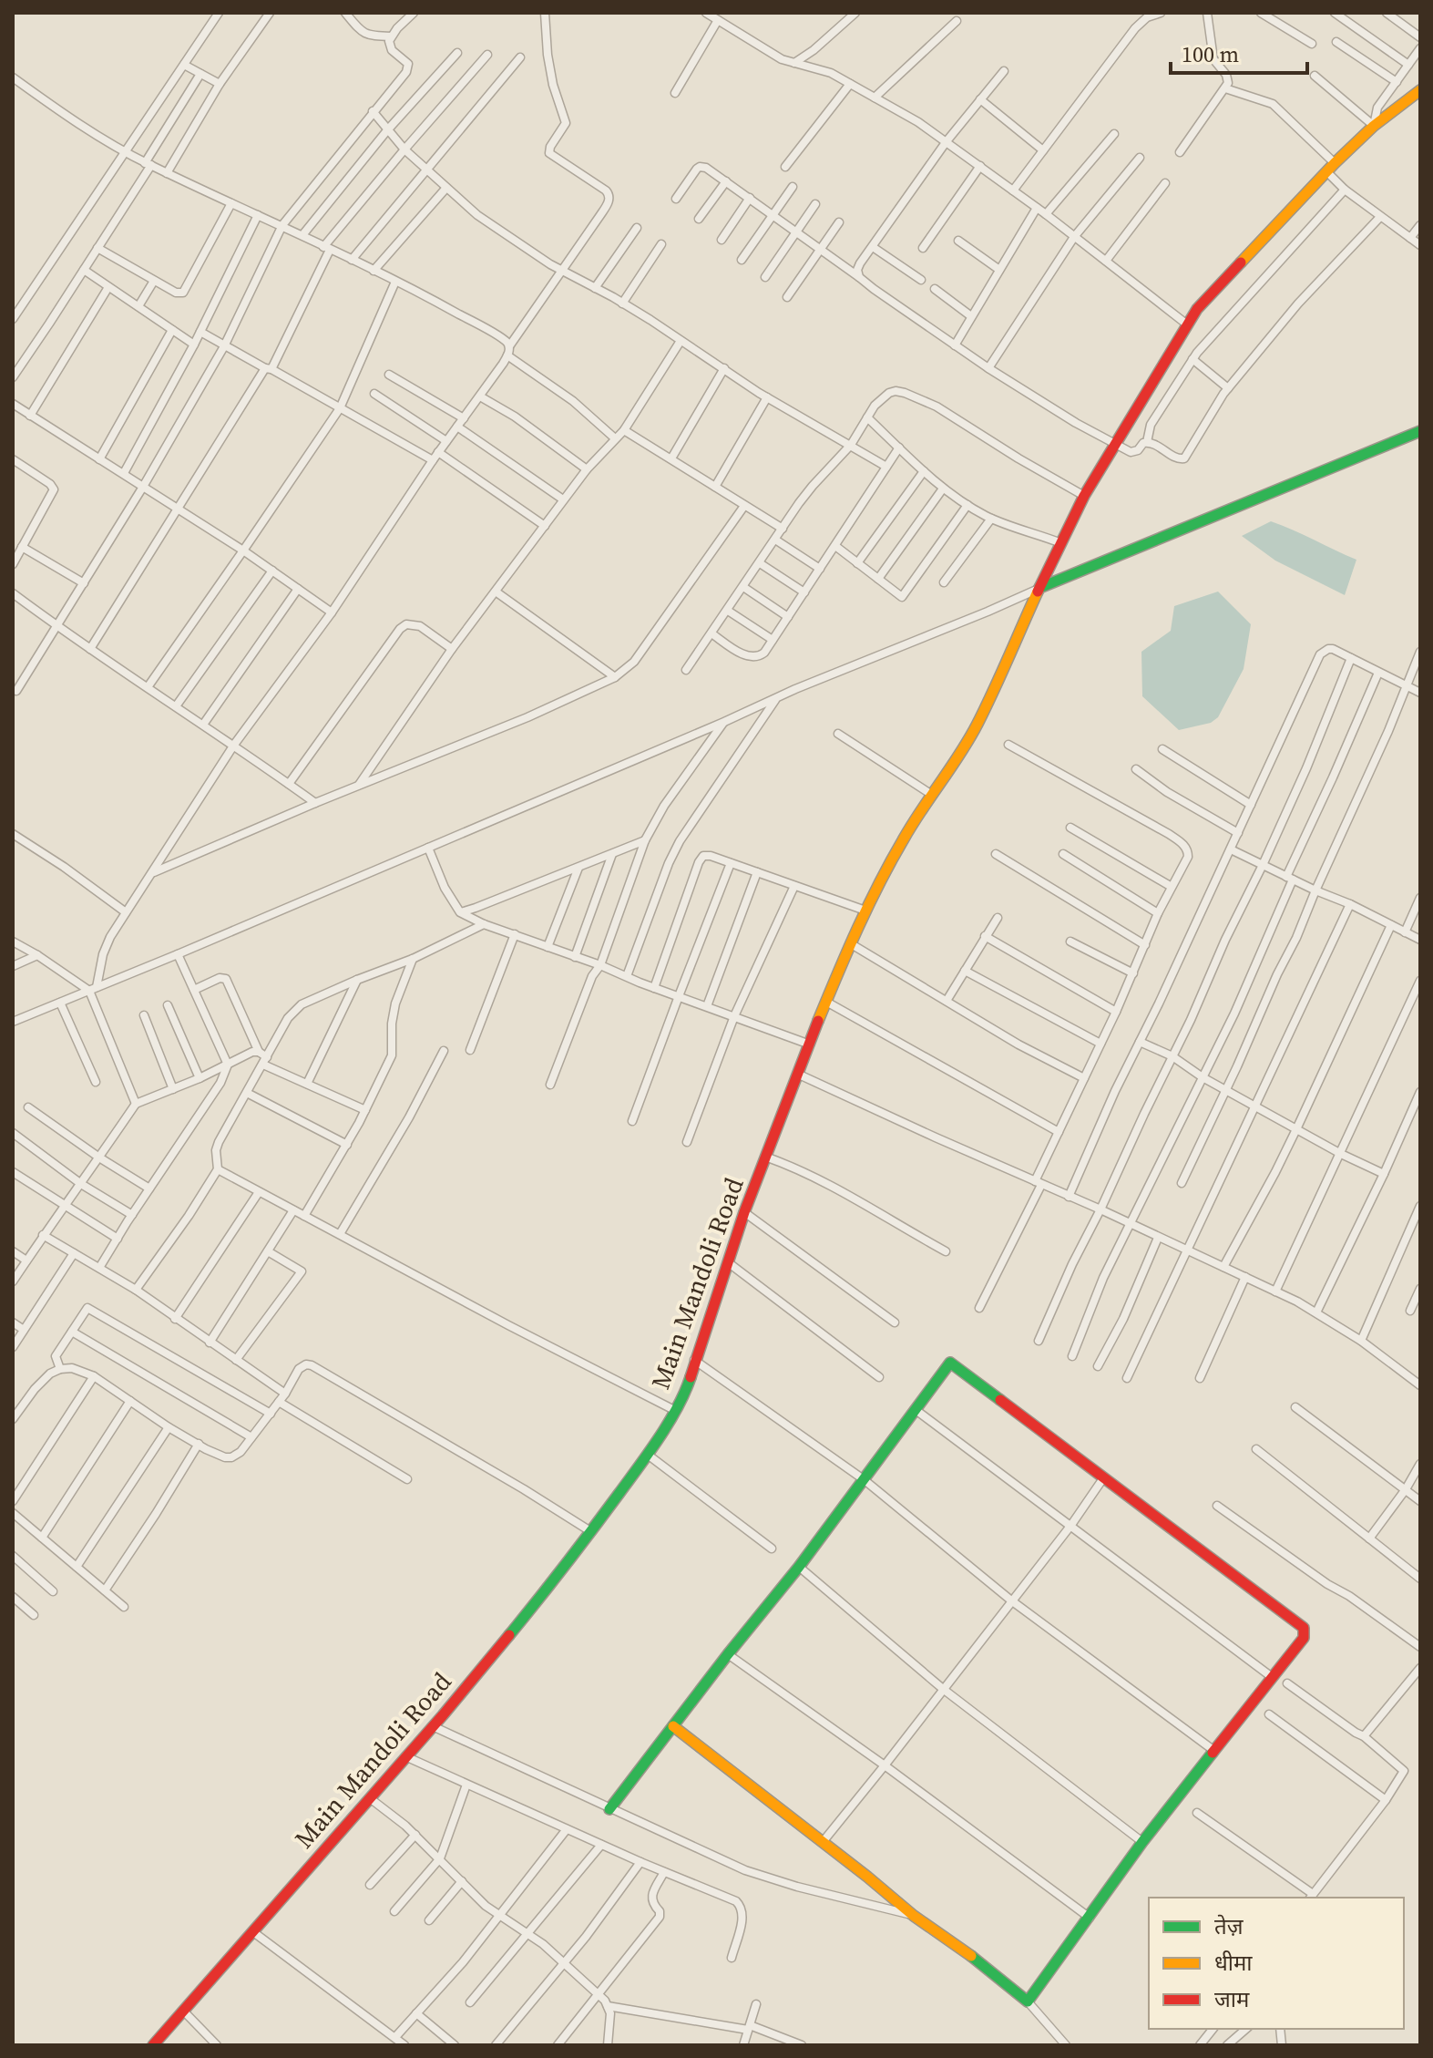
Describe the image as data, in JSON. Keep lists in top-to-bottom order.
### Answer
{
  "streets": {
    "street": ["Main Mandoli Road"]
  },
  "legend": ["तेज़", "धीमा", "जाम"],
  "scale_bar": "100 m"
}
